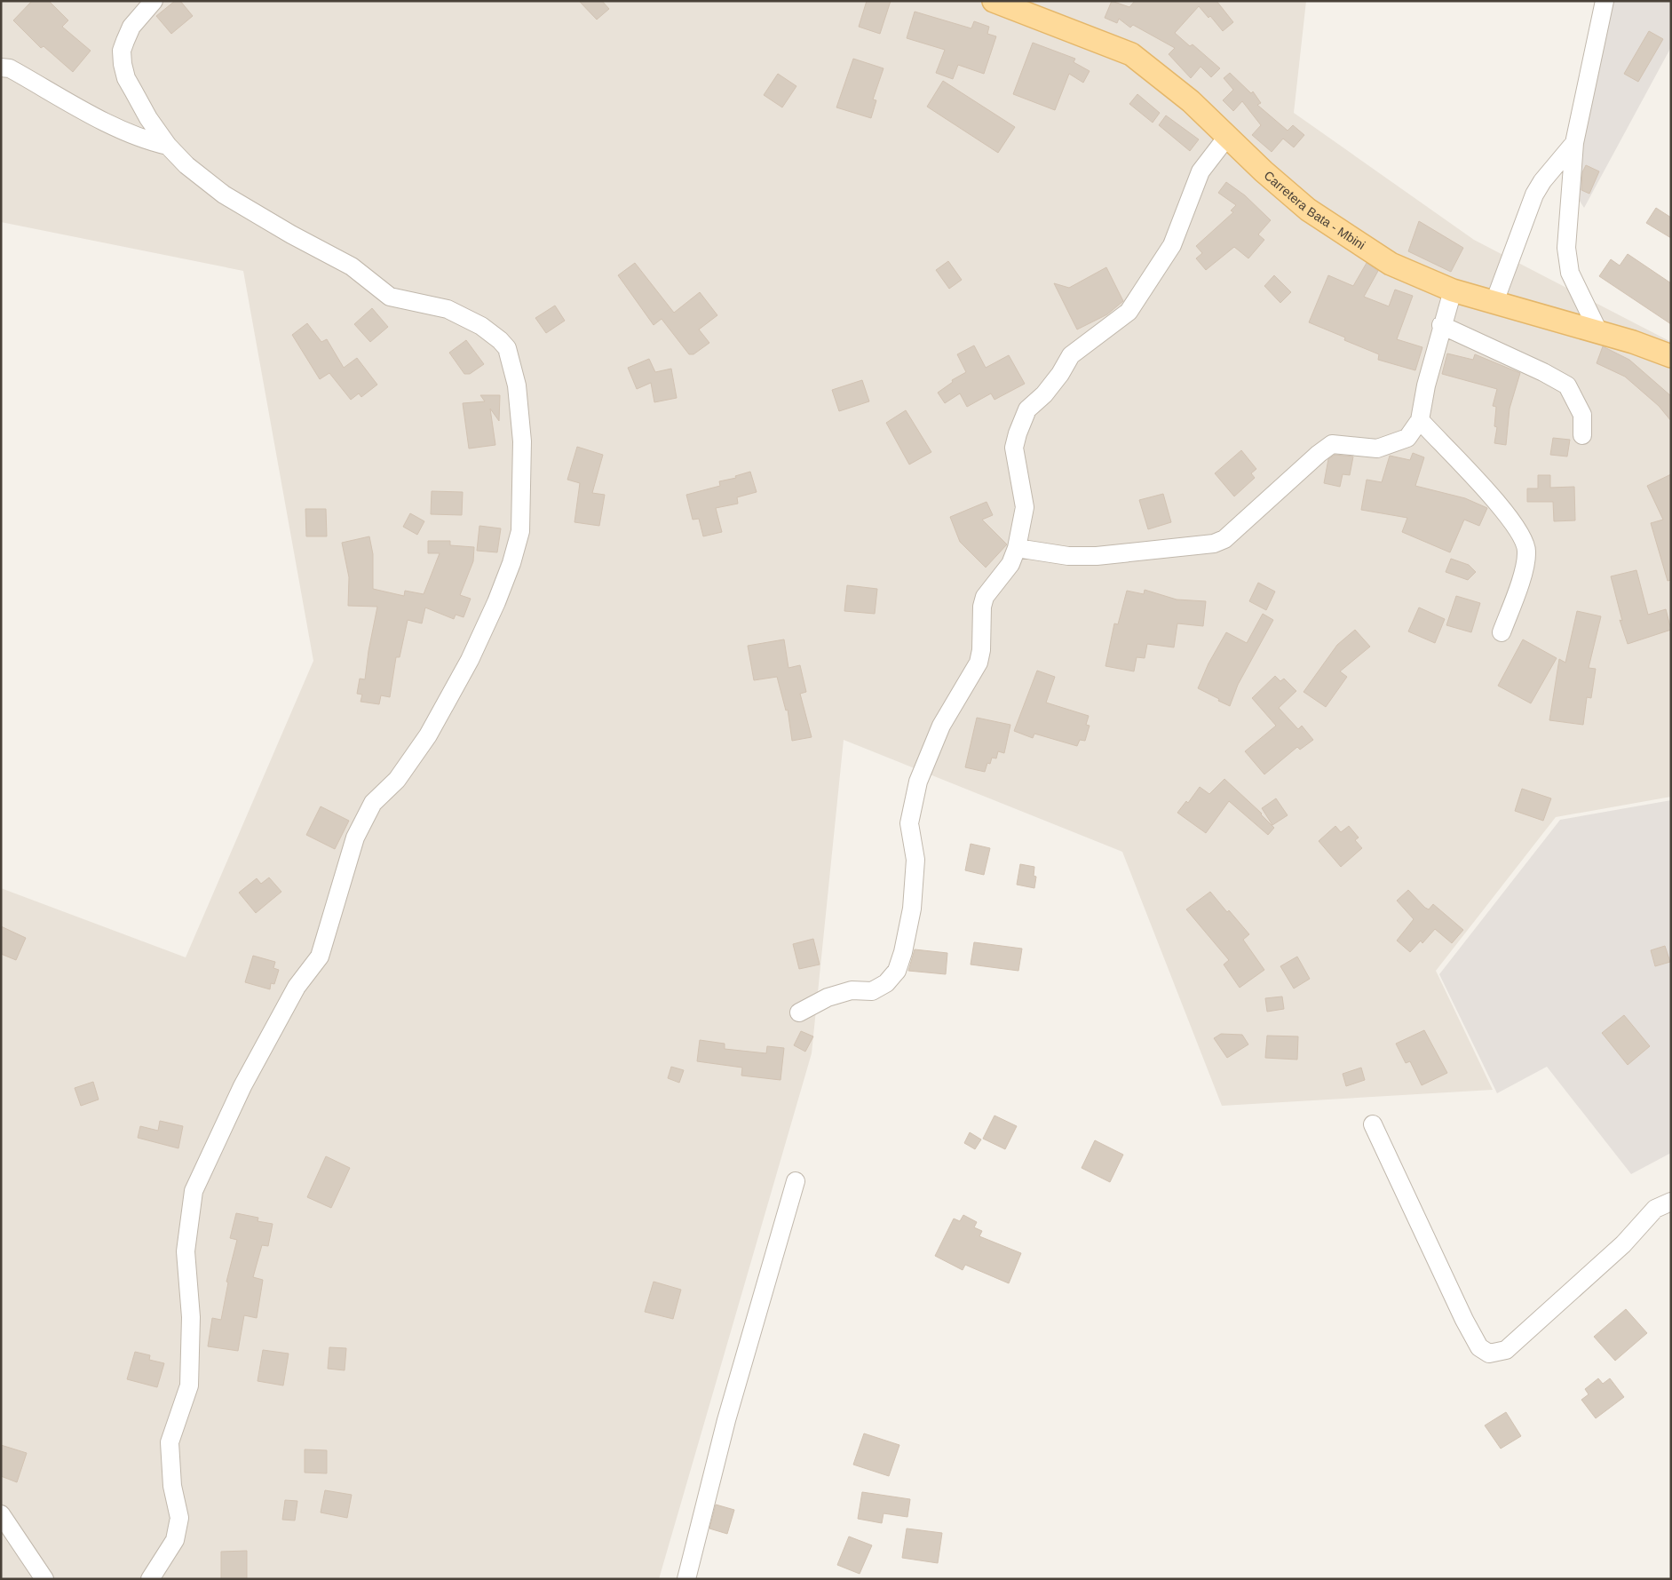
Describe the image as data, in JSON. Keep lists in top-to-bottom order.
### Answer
{
  "streets": {
    "main road": ["Carretera Bata - Mbini"]
  }
}
